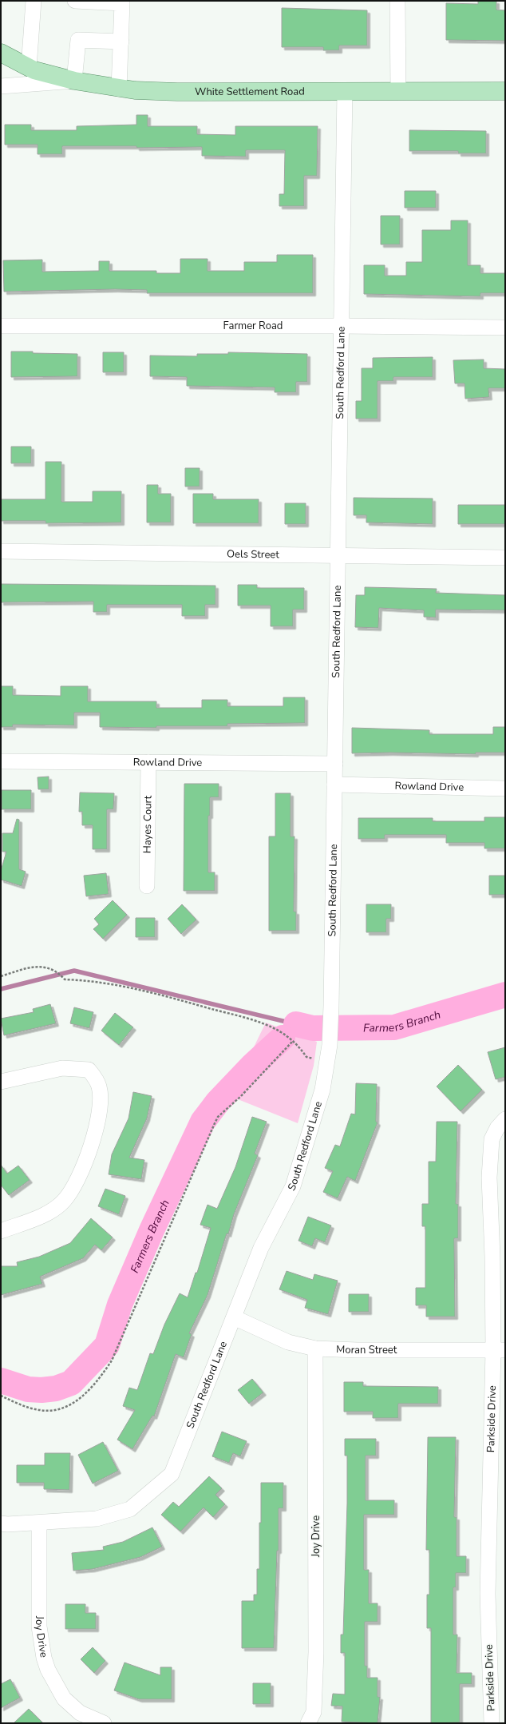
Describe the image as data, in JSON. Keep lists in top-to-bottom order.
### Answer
{
  "streets": {
    "main road": ["White Settlement Road"],
    "street": [
      "Farmer Road",
      "South Redford Lane",
      "Oels Street",
      "Rowland Drive",
      "Hayes Court",
      "Moran Street",
      "Parkside Drive",
      "Joy Drive"
    ]
  },
  "crossings": [
    ["White Settlement Road", "South Redford Lane"],
    ["Farmer Road", "South Redford Lane"],
    ["South Redford Lane", "Oels Street"],
    ["South Redford Lane", "Rowland Drive"],
    ["South Redford Lane", "Moran Street"],
    ["South Redford Lane", "Joy Drive"],
    ["Rowland Drive", "Hayes Court"],
    ["Moran Street", "Parkside Drive"],
    ["Moran Street", "Joy Drive"]
  ],
  "water": ["Farmers Branch"]
}
